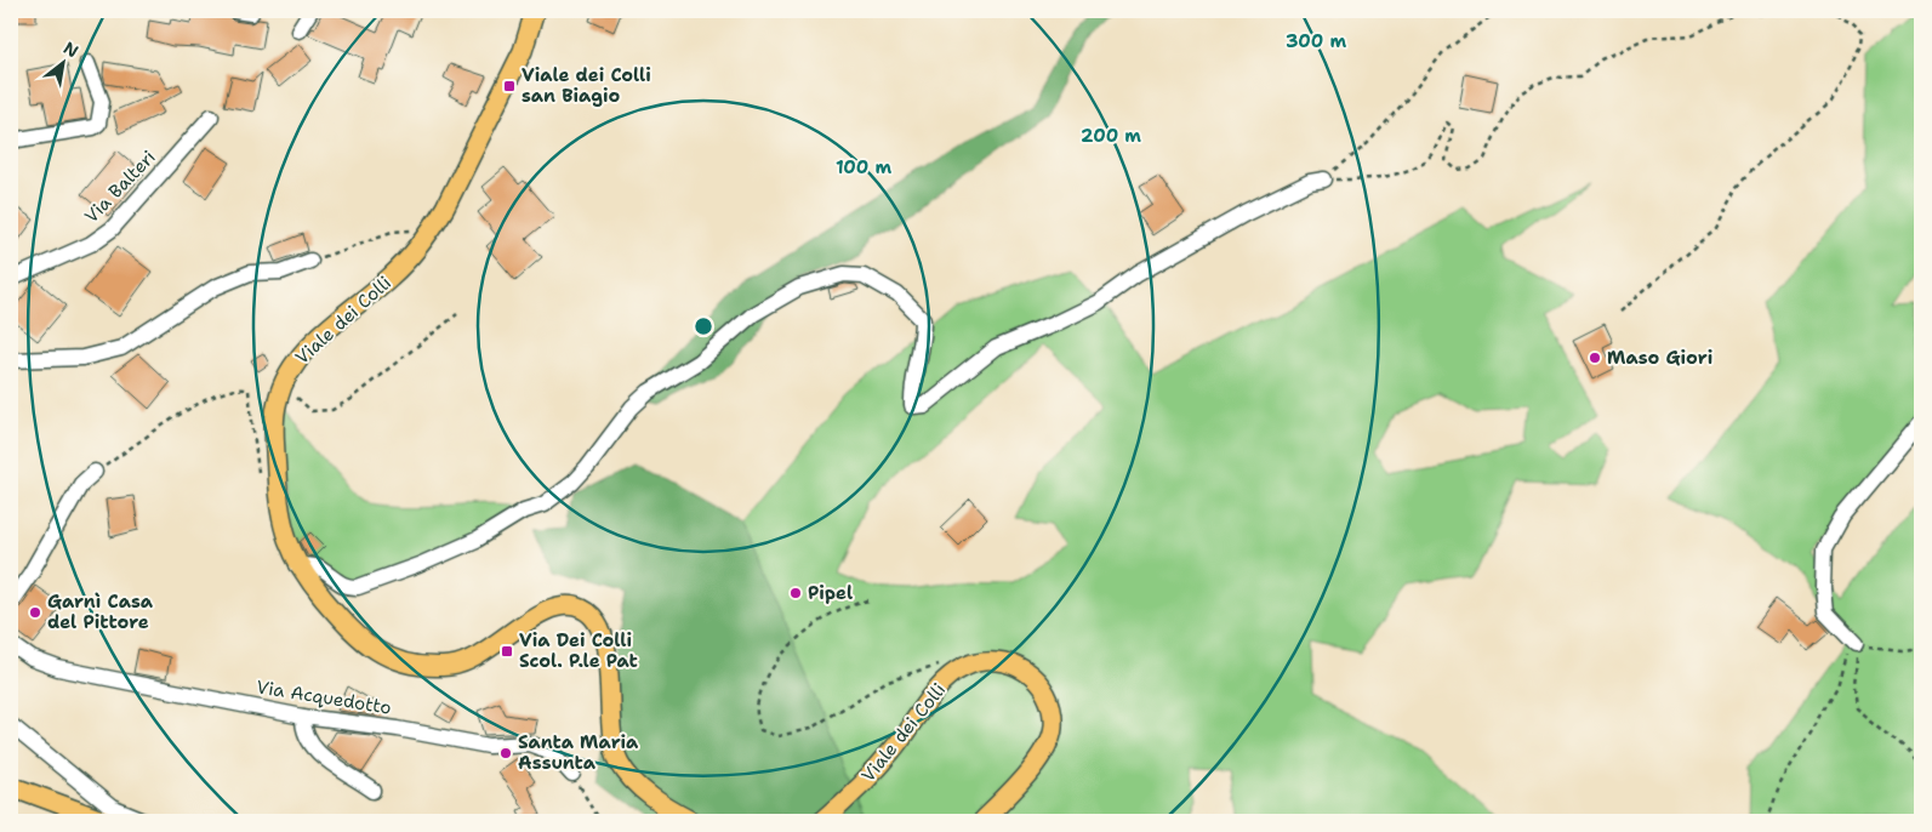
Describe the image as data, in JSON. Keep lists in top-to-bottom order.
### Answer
{
  "streets": {
    "main road": ["Viale dei Colli"],
    "street": ["Via Balteri", "Via Acquedotto"]
  },
  "places": {
    "transit": ["Viale dei Colli san Biagio", "Via Dei Colli Scol. P.le Pat"],
    "other": [
      "Maso Giori",
      "Pipel",
      "Garnì Casa del Pittore",
      "Santa Maria Assunta"
    ]
  },
  "north": "top right",
  "rings": ["300 m", "200 m", "100 m"]
}
